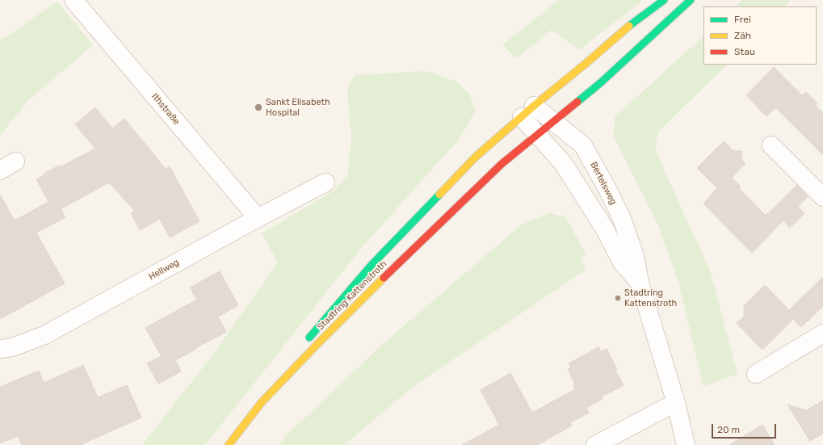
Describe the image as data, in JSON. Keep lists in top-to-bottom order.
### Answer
{
  "streets": {
    "main road": ["Stadtring Kattenstroth"],
    "street": ["Ithstraße", "Bertelsweg", "Hellweg"]
  },
  "crossings": [
    ["Ithstraße", "Hellweg"],
    ["Bertelsweg", "Stadtring Kattenstroth"]
  ],
  "places": ["Sankt Elisabeth Hospital", "Stadtring Kattenstroth"],
  "legend": ["Frei", "Zäh", "Stau"],
  "scale_bar": "20 m"
}
